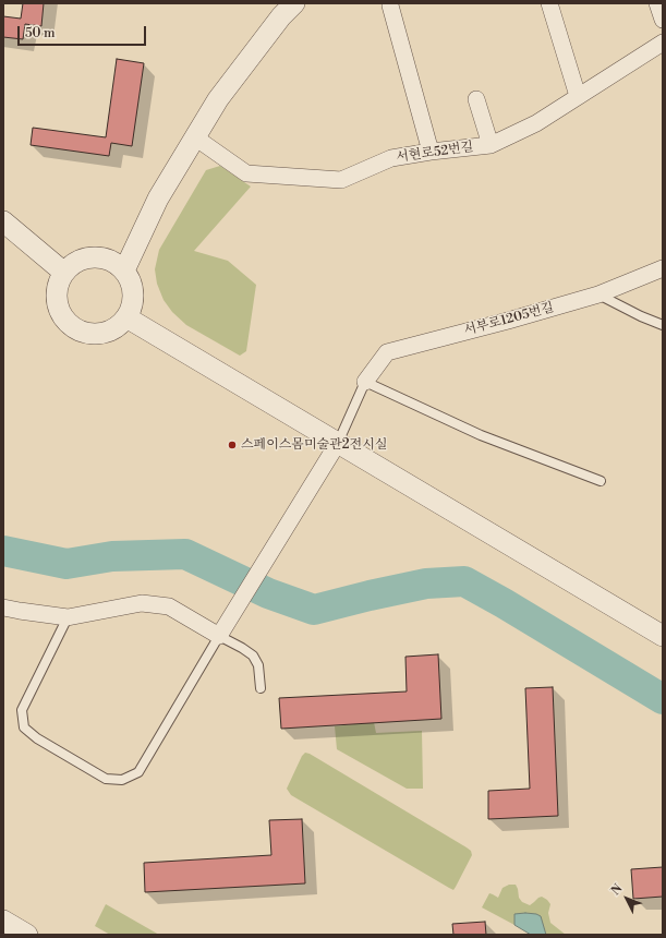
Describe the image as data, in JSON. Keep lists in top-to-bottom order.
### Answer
{
  "streets": {
    "street": ["서현로52번길", "서부로1205번길"]
  },
  "places": ["스페이스몸미술관2전시실"],
  "scale_bar": "50 m",
  "north": "top left"
}
